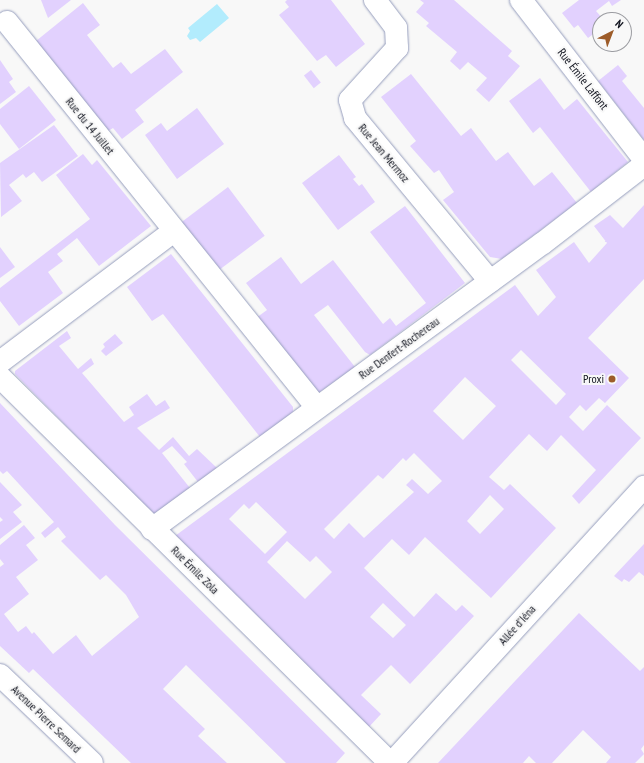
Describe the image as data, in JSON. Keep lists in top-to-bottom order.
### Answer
{
  "streets": {
    "street": [
      "Rue Émile Laffont",
      "Rue du 14 Juillet",
      "Rue Jean Mermoz",
      "Rue Denfert-Rochereau",
      "Rue Émile Zola",
      "Allée d'Iéna",
      "Avenue Pierre Semard"
    ]
  },
  "crossings": [
    ["Rue du 14 Juillet", "Rue Denfert-Rochereau"],
    ["Rue Jean Mermoz", "Rue Denfert-Rochereau"],
    ["Rue Denfert-Rochereau", "Rue Émile Zola"],
    ["Rue Émile Zola", "Allée d'Iéna"]
  ],
  "places": ["Proxi"],
  "north": "top right"
}
